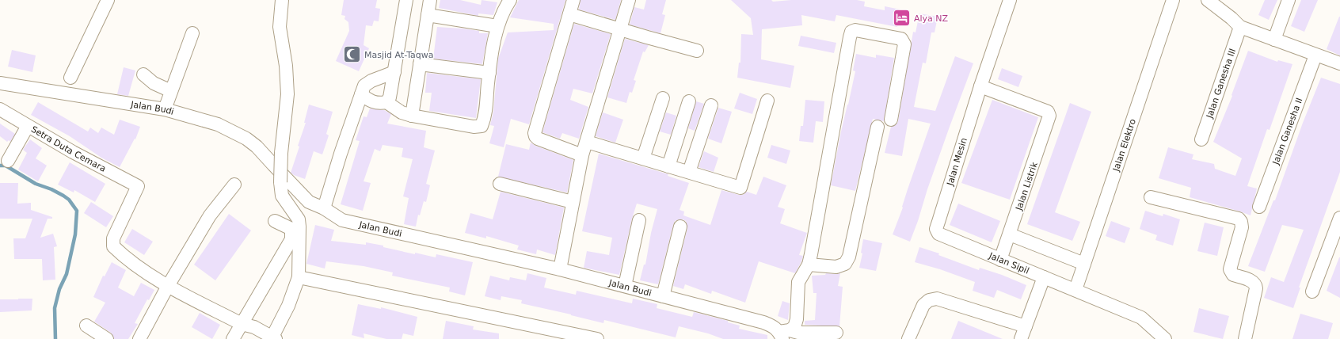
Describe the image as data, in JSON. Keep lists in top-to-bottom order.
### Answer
{
  "streets": {
    "street": [
      "Jalan Ganesha III",
      "Jalan Budi",
      "Jalan Ganesha II",
      "Jalan Elektro",
      "Setra Duta Cemara",
      "Jalan Mesin",
      "Jalan Listrik",
      "Jalan Sipil"
    ]
  },
  "crossings": [
    ["Jalan Elektro", "Jalan Sipil"],
    ["Jalan Mesin", "Jalan Listrik"],
    ["Jalan Mesin", "Jalan Sipil"],
    ["Jalan Listrik", "Jalan Sipil"]
  ],
  "places": {
    "hotel": ["Alya NZ"],
    "mosque": ["Masjid At-Taqwa"]
  }
}
